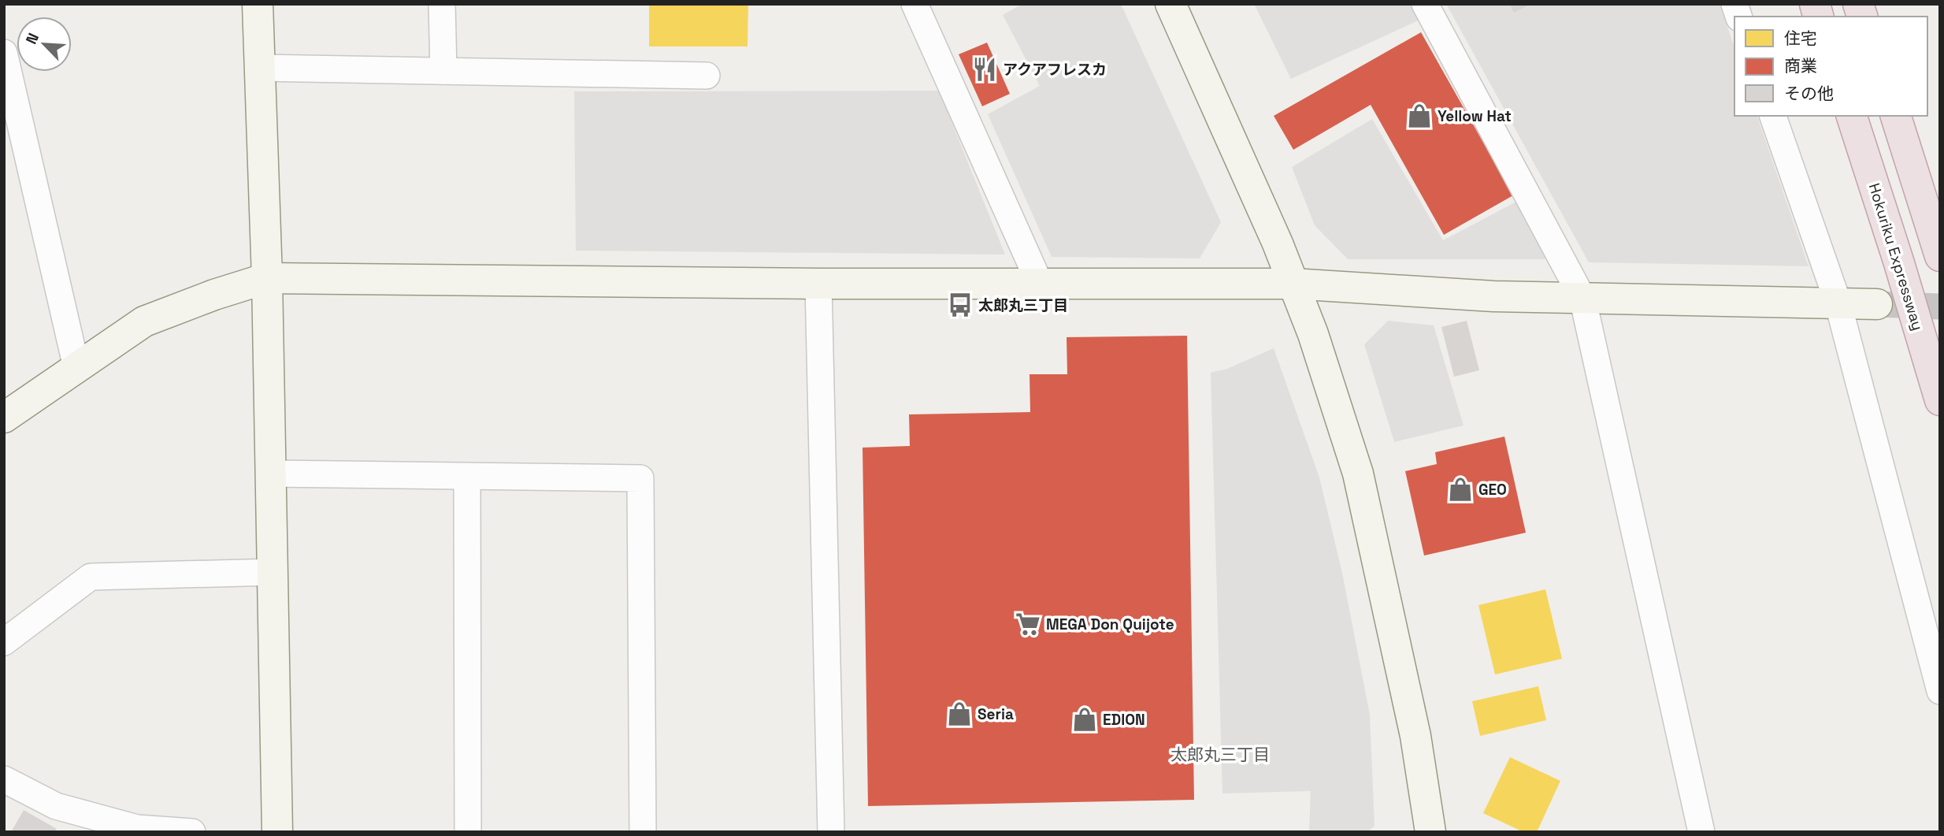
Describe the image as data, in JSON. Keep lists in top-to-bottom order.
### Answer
{
  "streets": {
    "highway": ["Hokuriku Expressway"]
  },
  "districts": ["太郎丸三丁目"],
  "places": {
    "restaurant": ["アクアフレスカ"],
    "shop": [
      "Yellow Hat",
      "GEO",
      "Seria",
      "EDION"
    ],
    "bus stop": ["太郎丸三丁目"],
    "supermarket": ["MEGA Don Quijote"]
  },
  "legend": ["住宅", "商業", "その他"],
  "north": "top left"
}
